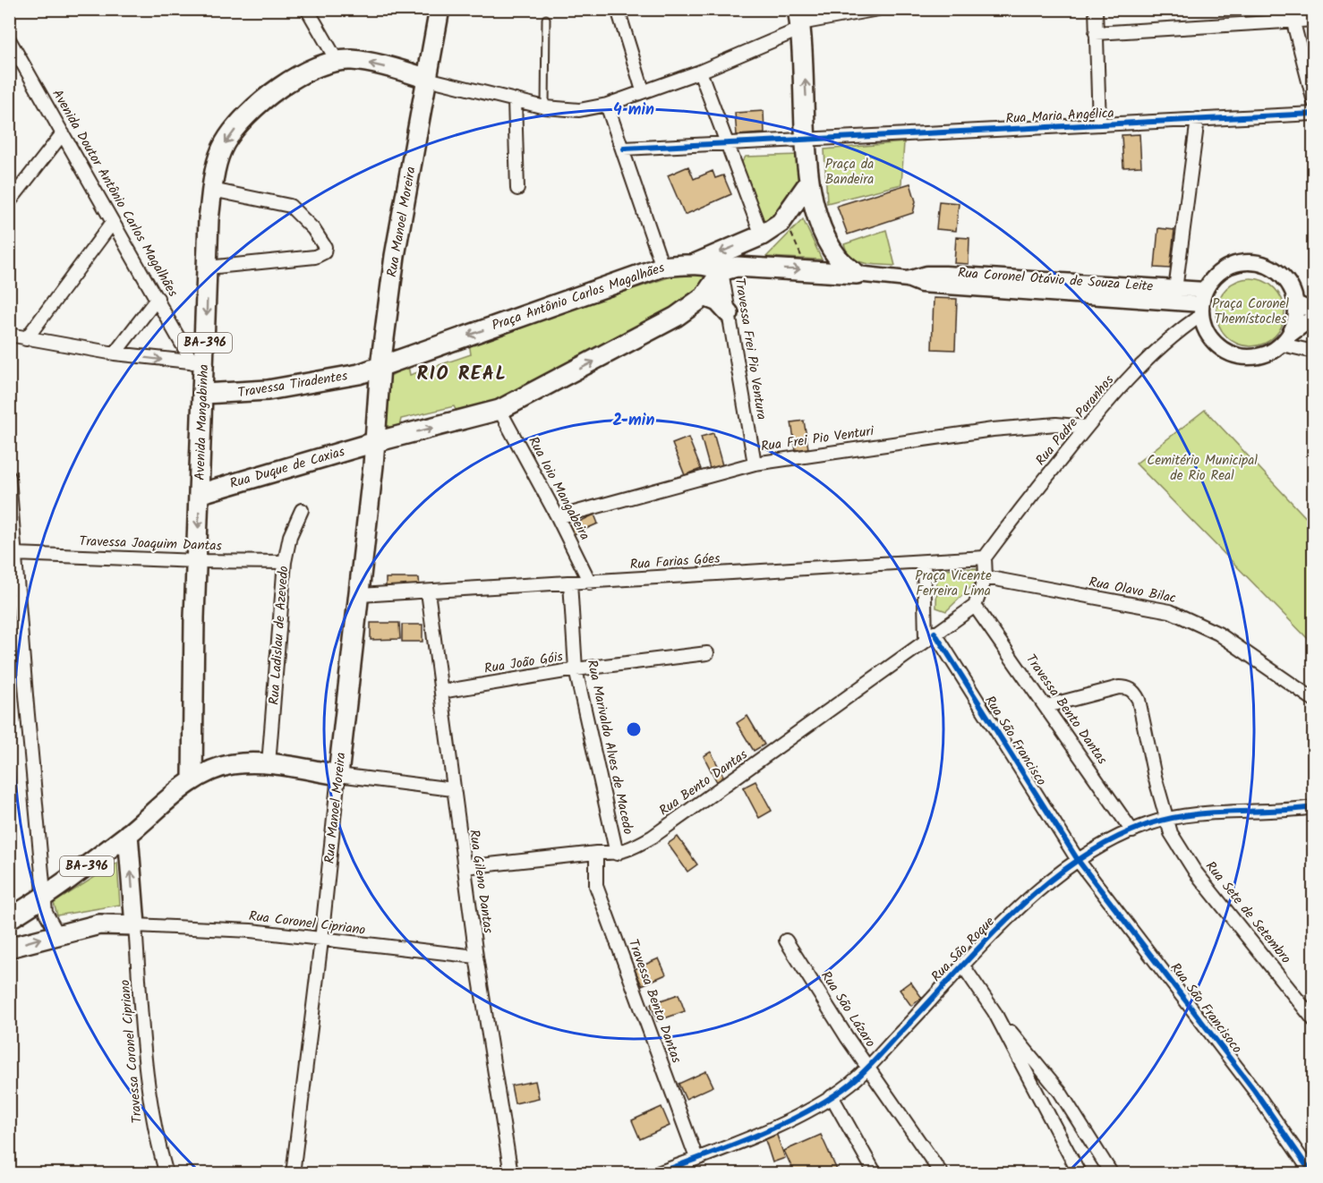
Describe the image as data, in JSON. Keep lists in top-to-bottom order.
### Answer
{
  "streets": {
    "main road": [
      "Rua Manoel Moreira",
      "Praça Antônio Carlos Magalhães",
      "BA-396",
      "Travessa Tiradentes",
      "Avenida Mangabinha",
      "Rua Duque de Caxias"
    ],
    "street": [
      "Rua Maria Angélica",
      "Avenida Doutor Antônio Carlos Magalhães",
      "Rua Coronel Otávio de Souza Leite",
      "Travessa Frei Pio Ventura",
      "Rua Padre Paranhos",
      "Rua Frei Pio Venturi",
      "Rua Ioio Mangabeira",
      "Travessa Joaquim Dantas",
      "Rua Farias Góes",
      "Rua Olavo Bilac",
      "Rua Ladislau de Azevedo",
      "Rua João Góis",
      "Travessa Bento Dantas",
      "Rua São Francisco",
      "Rua Marivaldo Alves de Macedo",
      "Rua Bento Dantas",
      "Rua Gileno Dantas",
      "Rua Sete de Setembro",
      "Rua Coronel Cipriano",
      "Rua São Roque",
      "Rua São Francisoco",
      "Rua São Lázaro",
      "Travessa Coronel Cipriano"
    ]
  },
  "crossings": [
    ["Avenida Doutor Antônio Carlos Magalhães", "Avenida Mangabinha"],
    ["Rua Manoel Moreira", "Praça Antônio Carlos Magalhães"],
    ["Rua Manoel Moreira", "BA-396"],
    ["Rua Manoel Moreira", "Travessa Tiradentes"],
    ["Rua Manoel Moreira", "Avenida Mangabinha"],
    ["Rua Manoel Moreira", "Rua Duque de Caxias"],
    ["Rua Manoel Moreira", "Rua Farias Góes"],
    ["Rua Manoel Moreira", "Rua Coronel Cipriano"],
    ["Rua Coronel Otávio de Souza Leite", "Rua Padre Paranhos"],
    ["Praça Antônio Carlos Magalhães", "Travessa Frei Pio Ventura"],
    ["Praça Antônio Carlos Magalhães", "Travessa Tiradentes"],
    ["BA-396", "Avenida Mangabinha"],
    ["BA-396", "Rua Ladislau de Azevedo"],
    ["Travessa Frei Pio Ventura", "Rua Frei Pio Venturi"],
    ["Travessa Tiradentes", "Avenida Mangabinha"],
    ["Rua Padre Paranhos", "Rua Frei Pio Venturi"],
    ["Avenida Mangabinha", "Rua Duque de Caxias"],
    ["Avenida Mangabinha", "Travessa Joaquim Dantas"],
    ["Rua Frei Pio Venturi", "Rua Ioio Mangabeira"],
    ["Rua Ioio Mangabeira", "Rua Farias Góes"],
    ["Travessa Joaquim Dantas", "Rua Ladislau de Azevedo"],
    ["Rua Farias Góes", "Rua Marivaldo Alves de Macedo"],
    ["Rua Farias Góes", "Rua Gileno Dantas"],
    ["Rua João Góis", "Rua Marivaldo Alves de Macedo"],
    ["Rua João Góis", "Rua Gileno Dantas"],
    ["Travessa Bento Dantas", "Rua Bento Dantas"],
    ["Travessa Bento Dantas", "Rua Sete de Setembro"],
    ["Travessa Bento Dantas", "Rua São Roque"],
    ["Rua São Francisco", "Rua Bento Dantas"],
    ["Rua São Francisco", "Rua São Roque"],
    ["Rua São Francisco", "Rua São Francisoco"],
    ["Rua Marivaldo Alves de Macedo", "Rua Bento Dantas"],
    ["Rua Bento Dantas", "Rua Gileno Dantas"],
    ["Rua Gileno Dantas", "Rua Coronel Cipriano"],
    ["Rua Sete de Setembro", "Rua São Roque"],
    ["Rua Coronel Cipriano", "Travessa Coronel Cipriano"],
    ["Rua São Roque", "Rua São Francisoco"],
    ["Rua São Roque", "Rua São Lázaro"]
  ],
  "districts": ["RIO REAL"],
  "parks": [
    "Praça da Bandeira",
    "Praça Coronel Themístocles",
    "Cemitério Municipal de Rio Real",
    "Praça Vicente Ferreira Lima"
  ],
  "rings": ["4 min", "2 min"]
}
